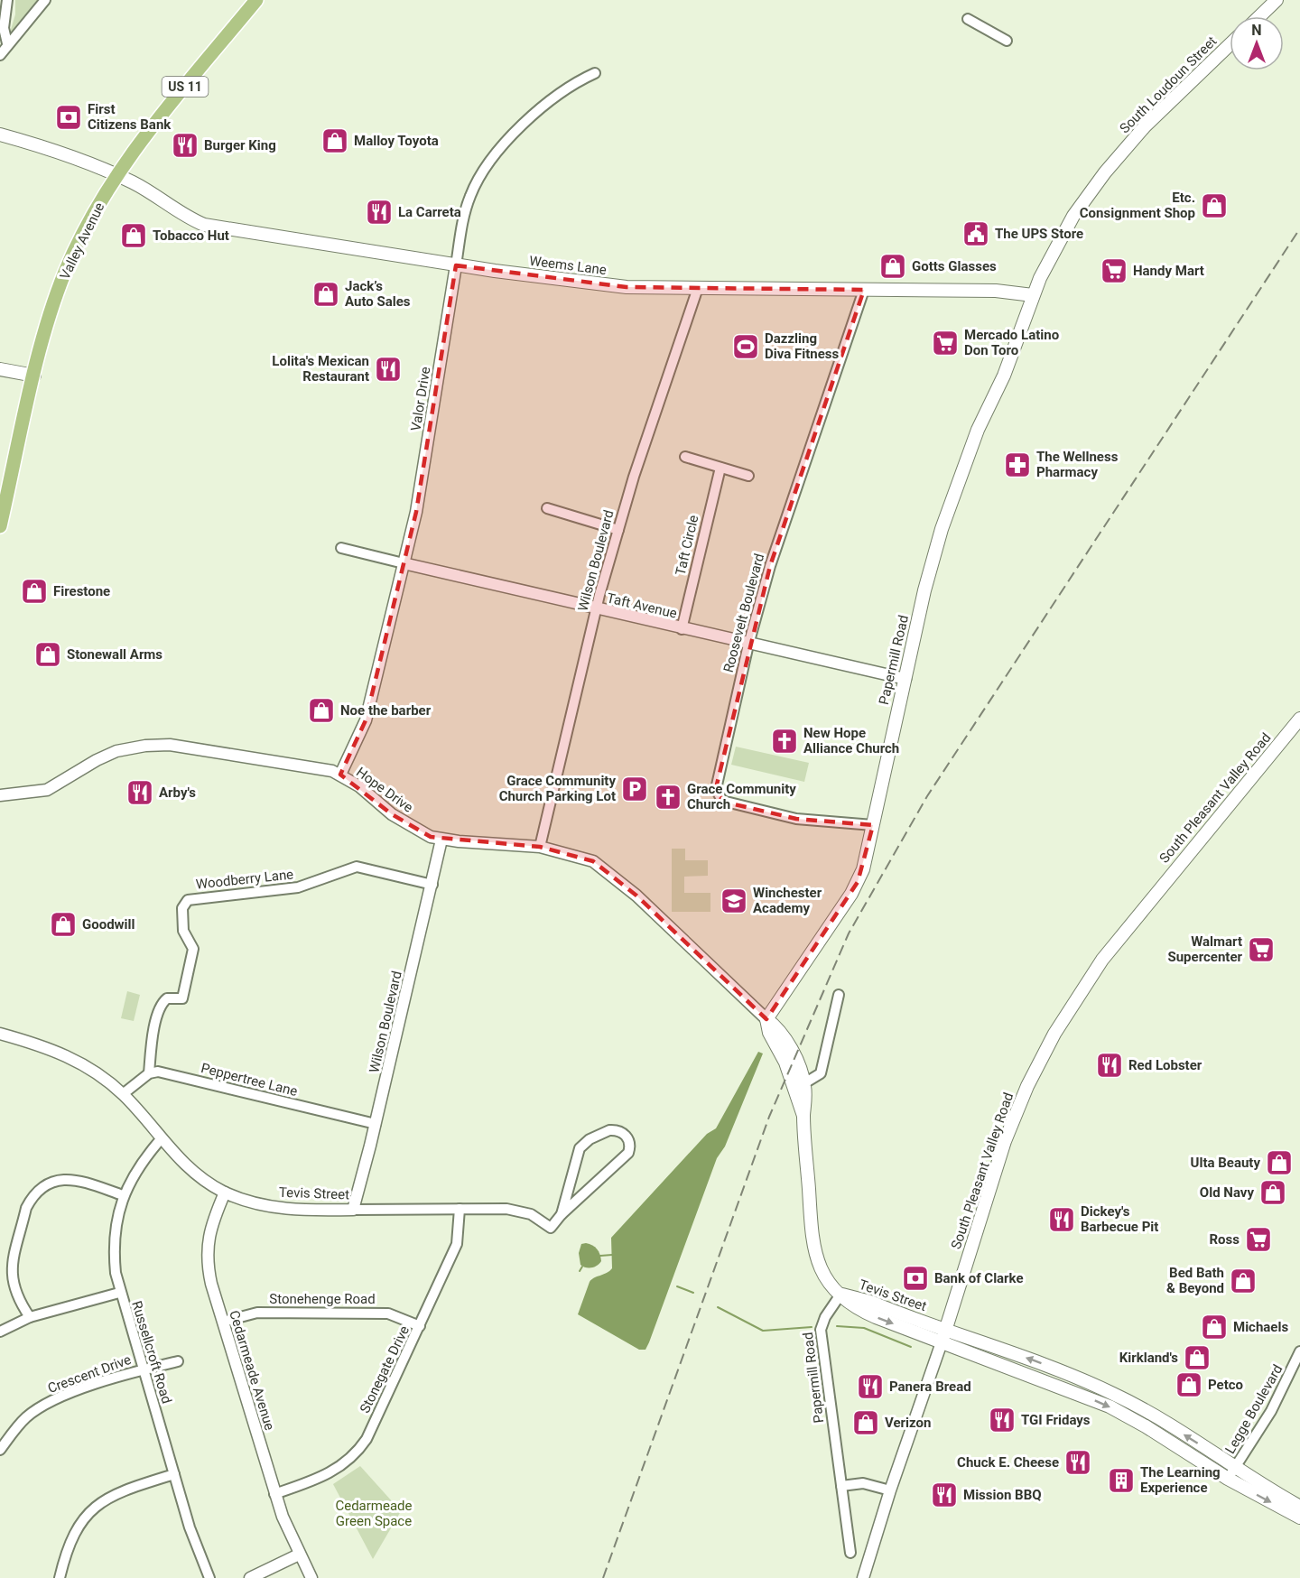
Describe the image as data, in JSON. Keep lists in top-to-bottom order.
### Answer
{
  "streets": {
    "main road": [
      "South Loudoun Street",
      "US 11",
      "Valley Avenue",
      "Weems Lane",
      "Papermill Road",
      "South Pleasant Valley Road",
      "Tevis Street"
    ],
    "street": [
      "Valor Drive",
      "Taft Circle",
      "Wilson Boulevard",
      "Taft Avenue",
      "Roosevelt Boulevard",
      "Hope Drive",
      "Woodberry Lane",
      "Peppertree Lane",
      "Stonehenge Road",
      "Russellcroft Road",
      "Stonegate Drive",
      "Cedarmeade Avenue",
      "Crescent Drive",
      "Legge Boulevard"
    ]
  },
  "crossings": [
    ["South Loudoun Street", "Weems Lane"],
    ["South Loudoun Street", "Papermill Road"],
    ["Valley Avenue", "Weems Lane"],
    ["Weems Lane", "Valor Drive"],
    ["Weems Lane", "Wilson Boulevard"],
    ["Weems Lane", "Roosevelt Boulevard"],
    ["Weems Lane", "Papermill Road"],
    ["Valor Drive", "Taft Avenue"],
    ["Valor Drive", "Hope Drive"],
    ["Taft Circle", "Taft Avenue"],
    ["Wilson Boulevard", "Taft Avenue"],
    ["Wilson Boulevard", "Hope Drive"],
    ["Wilson Boulevard", "Woodberry Lane"],
    ["Wilson Boulevard", "Peppertree Lane"],
    ["Wilson Boulevard", "Tevis Street"],
    ["Taft Avenue", "Roosevelt Boulevard"],
    ["Taft Avenue", "Papermill Road"],
    ["Roosevelt Boulevard", "Papermill Road"],
    ["Papermill Road", "Hope Drive"],
    ["Papermill Road", "Tevis Street"],
    ["South Pleasant Valley Road", "Tevis Street"],
    ["Woodberry Lane", "Peppertree Lane"],
    ["Tevis Street", "Russellcroft Road"],
    ["Tevis Street", "Stonegate Drive"],
    ["Tevis Street", "Cedarmeade Avenue"],
    ["Tevis Street", "Legge Boulevard"],
    ["Stonehenge Road", "Stonegate Drive"],
    ["Stonehenge Road", "Cedarmeade Avenue"],
    ["Russellcroft Road", "Crescent Drive"],
    ["Stonegate Drive", "Cedarmeade Avenue"]
  ],
  "parks": ["Cedarmeade Green Space"],
  "places": {
    "bank": ["First Citizens Bank", "Bank of Clarke"],
    "shop": [
      "Malloy Toyota",
      "Etc. Consignment Shop",
      "Tobacco Hut",
      "Gotts Glasses",
      "Jack’s Auto Sales",
      "Firestone",
      "Stonewall Arms",
      "Noe the barber",
      "Goodwill",
      "Ulta Beauty",
      "Old Navy",
      "Bed Bath & Beyond",
      "Michaels",
      "Kirkland's",
      "Petco",
      "Verizon"
    ],
    "restaurant": [
      "Burger King",
      "La Carreta",
      "Lolita's Mexican Restaurant",
      "Arby's",
      "Red Lobster",
      "Dickey's Barbecue Pit",
      "Panera Bread",
      "TGI Fridays",
      "Chuck E. Cheese",
      "Mission BBQ"
    ],
    "public building": ["The UPS Store"],
    "supermarket": [
      "Handy Mart",
      "Mercado Latino Don Toro",
      "Walmart Supercenter",
      "Ross"
    ],
    "sports": ["Dazzling Diva Fitness"],
    "pharmacy": ["The Wellness Pharmacy"],
    "church": ["New Hope Alliance Church", "Grace Community Church"],
    "parking": ["Grace Community Church Parking Lot"],
    "school or university": ["Winchester Academy"],
    "building": ["The Learning Experience"]
  },
  "north": "top"
}
